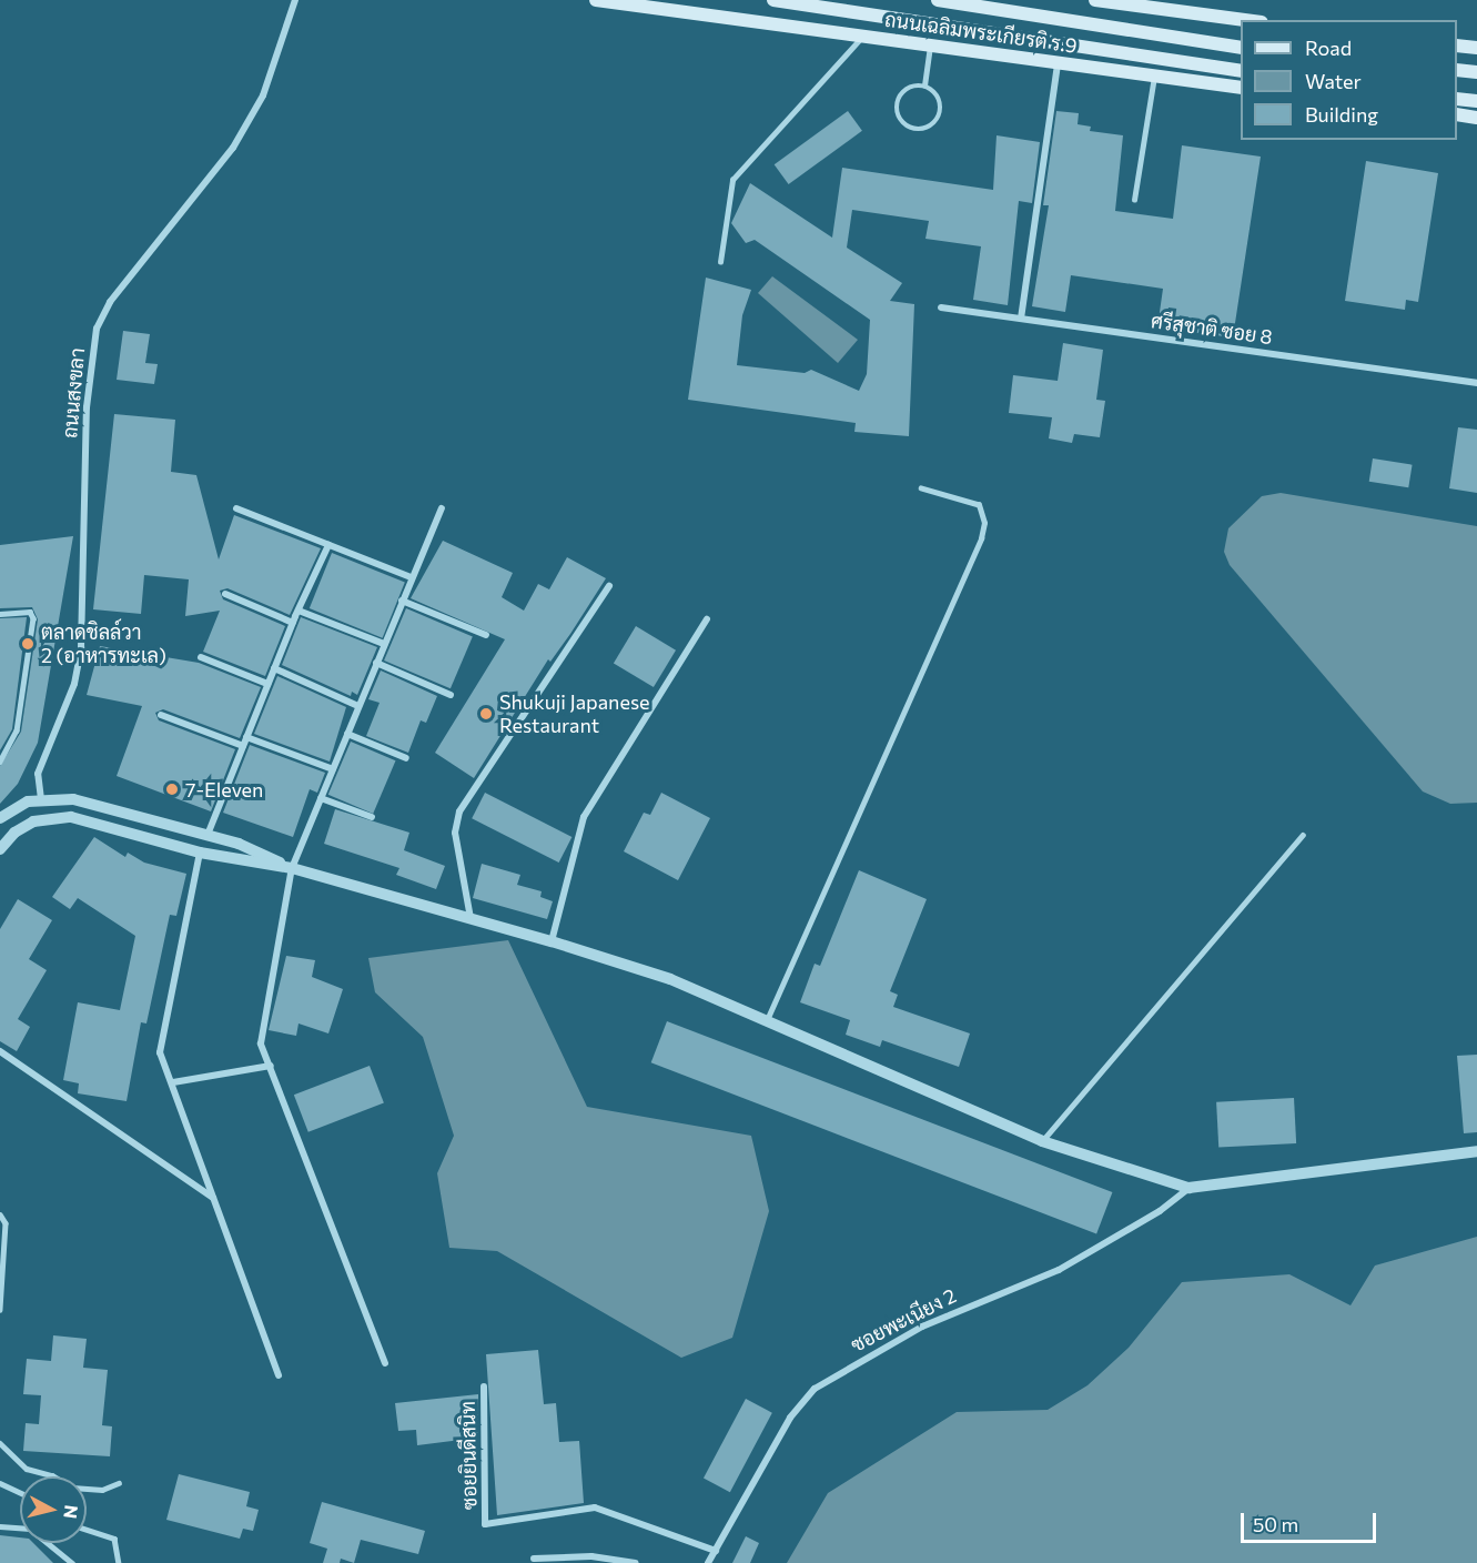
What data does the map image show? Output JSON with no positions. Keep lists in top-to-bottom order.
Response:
{
  "streets": {
    "main road": ["ถนนเฉลิมพระเกียรติ ร.9"],
    "street": [
      "ศรีสุชาติ ซอย 8",
      "ถนนสงขลา",
      "ซอยพะเนียง 2",
      "ซอยยินดีสนิท"
    ]
  },
  "crossings": [
    ["ซอยพะเนียง 2", "ซอยยินดีสนิท"]
  ],
  "places": ["ตลาดชิลล์วา 2 (อาหารทะเล)", "Shukuji Japanese Restaurant", "7-Eleven"],
  "legend": ["Road", "Water", "Building"],
  "scale_bar": "50 m",
  "north": "right"
}
